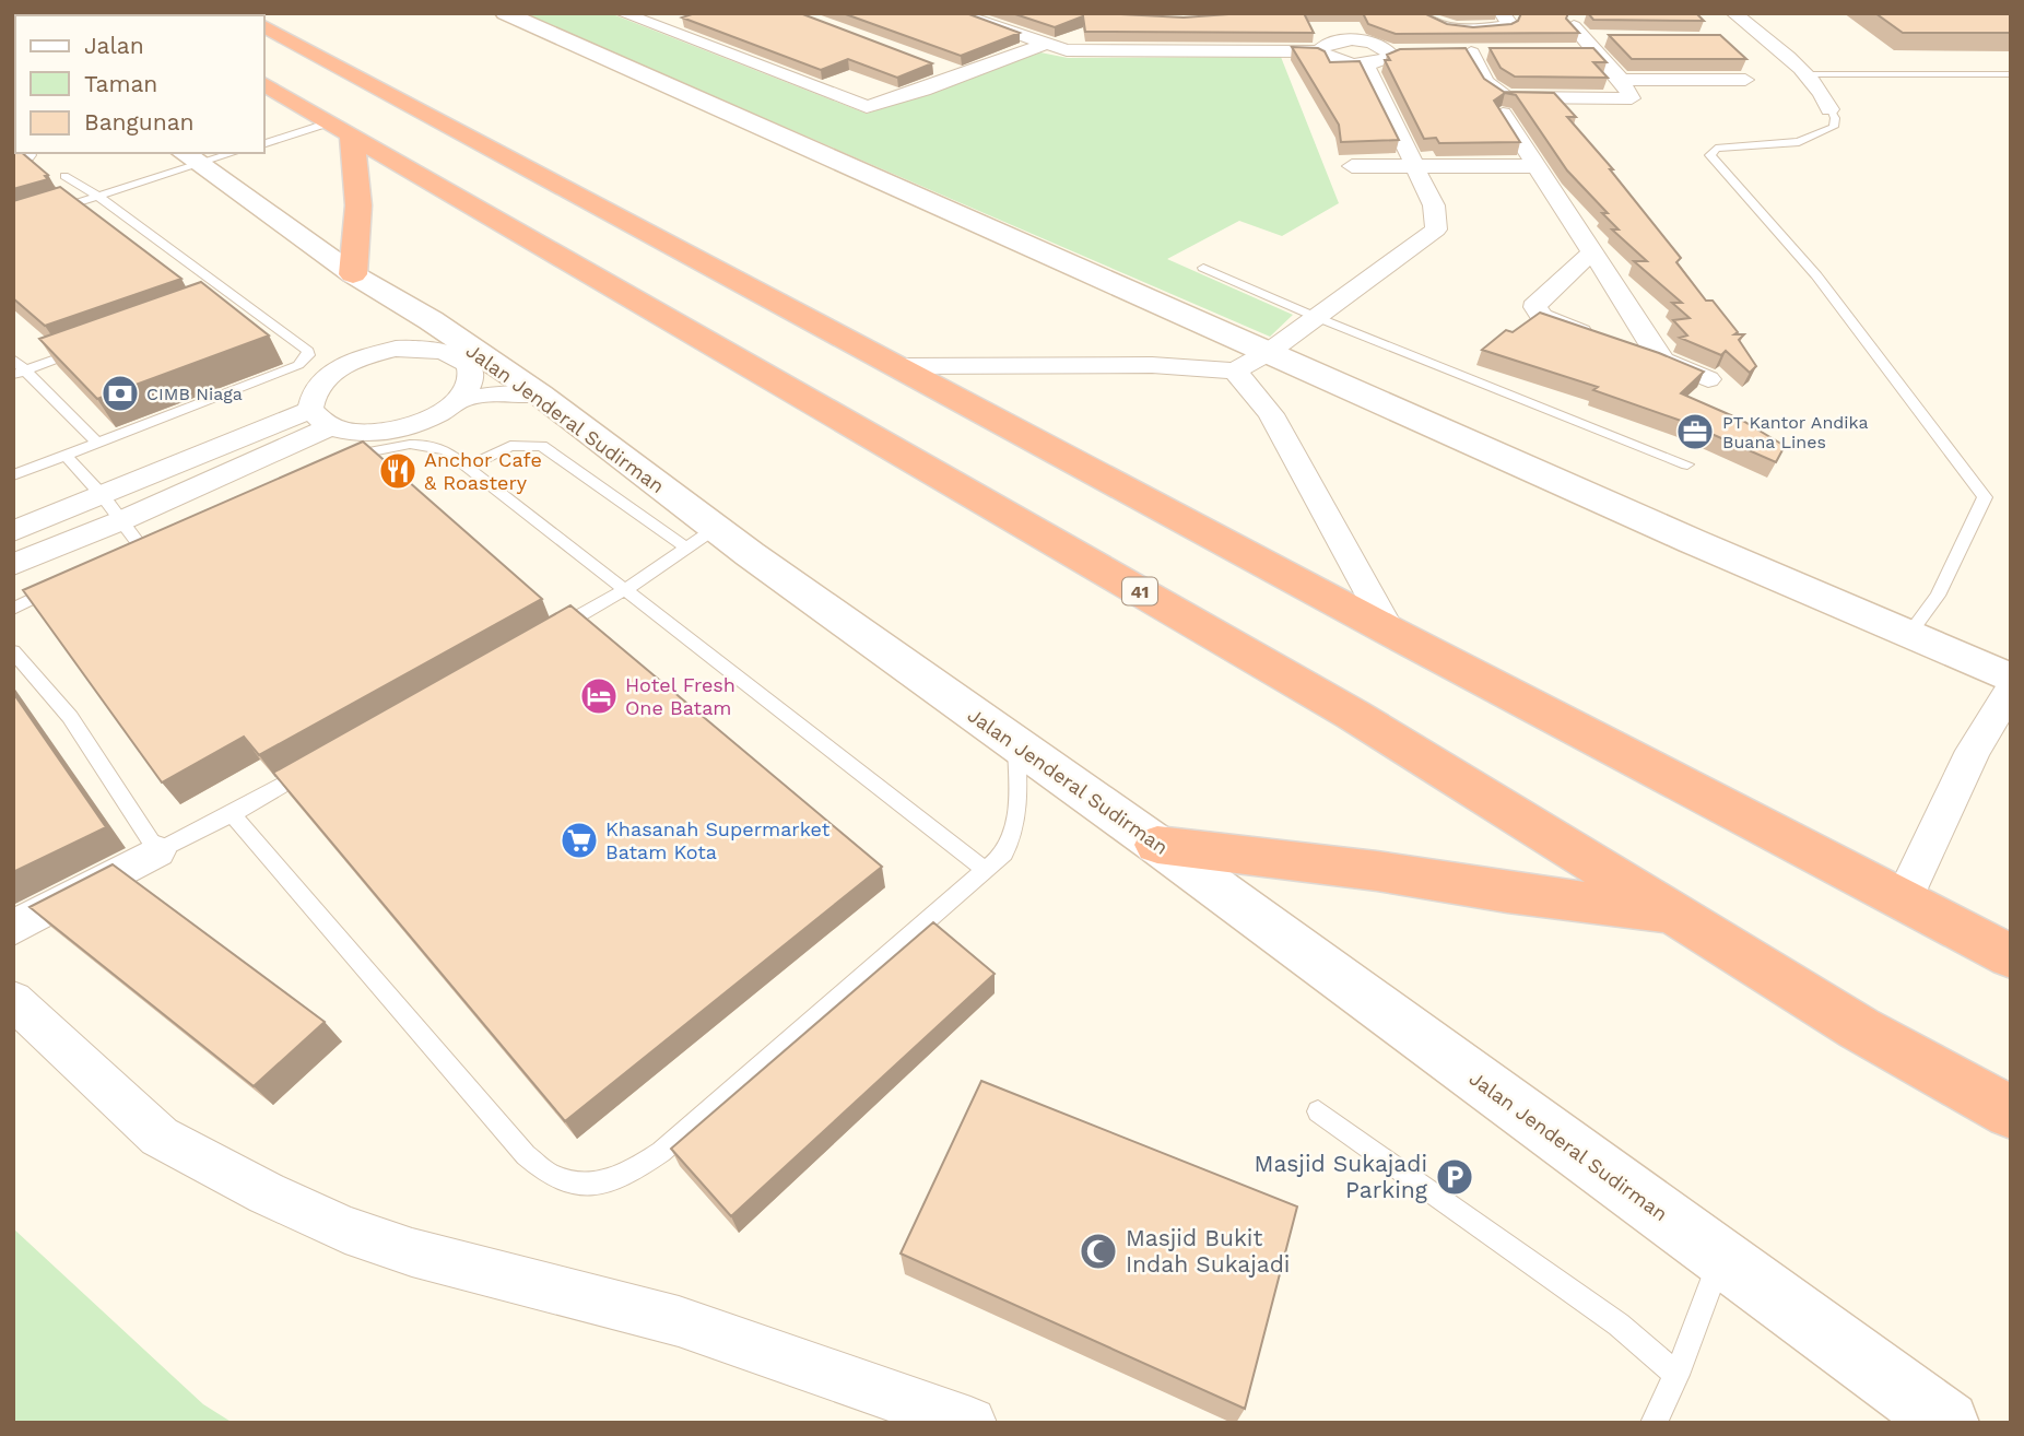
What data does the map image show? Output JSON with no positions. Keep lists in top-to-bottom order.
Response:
{
  "streets": {
    "highway": ["41"],
    "street": ["Jalan Jenderal Sudirman"]
  },
  "places": {
    "bank": ["CIMB Niaga"],
    "office": ["PT Kantor Andika Buana Lines"],
    "restaurant": ["Anchor Cafe & Roastery"],
    "hotel": ["Hotel Fresh One Batam"],
    "supermarket": ["Khasanah Supermarket Batam Kota"],
    "parking": ["Masjid Sukajadi Parking"],
    "mosque": ["Masjid Bukit Indah Sukajadi"]
  },
  "legend": ["Jalan", "Taman", "Bangunan"]
}
